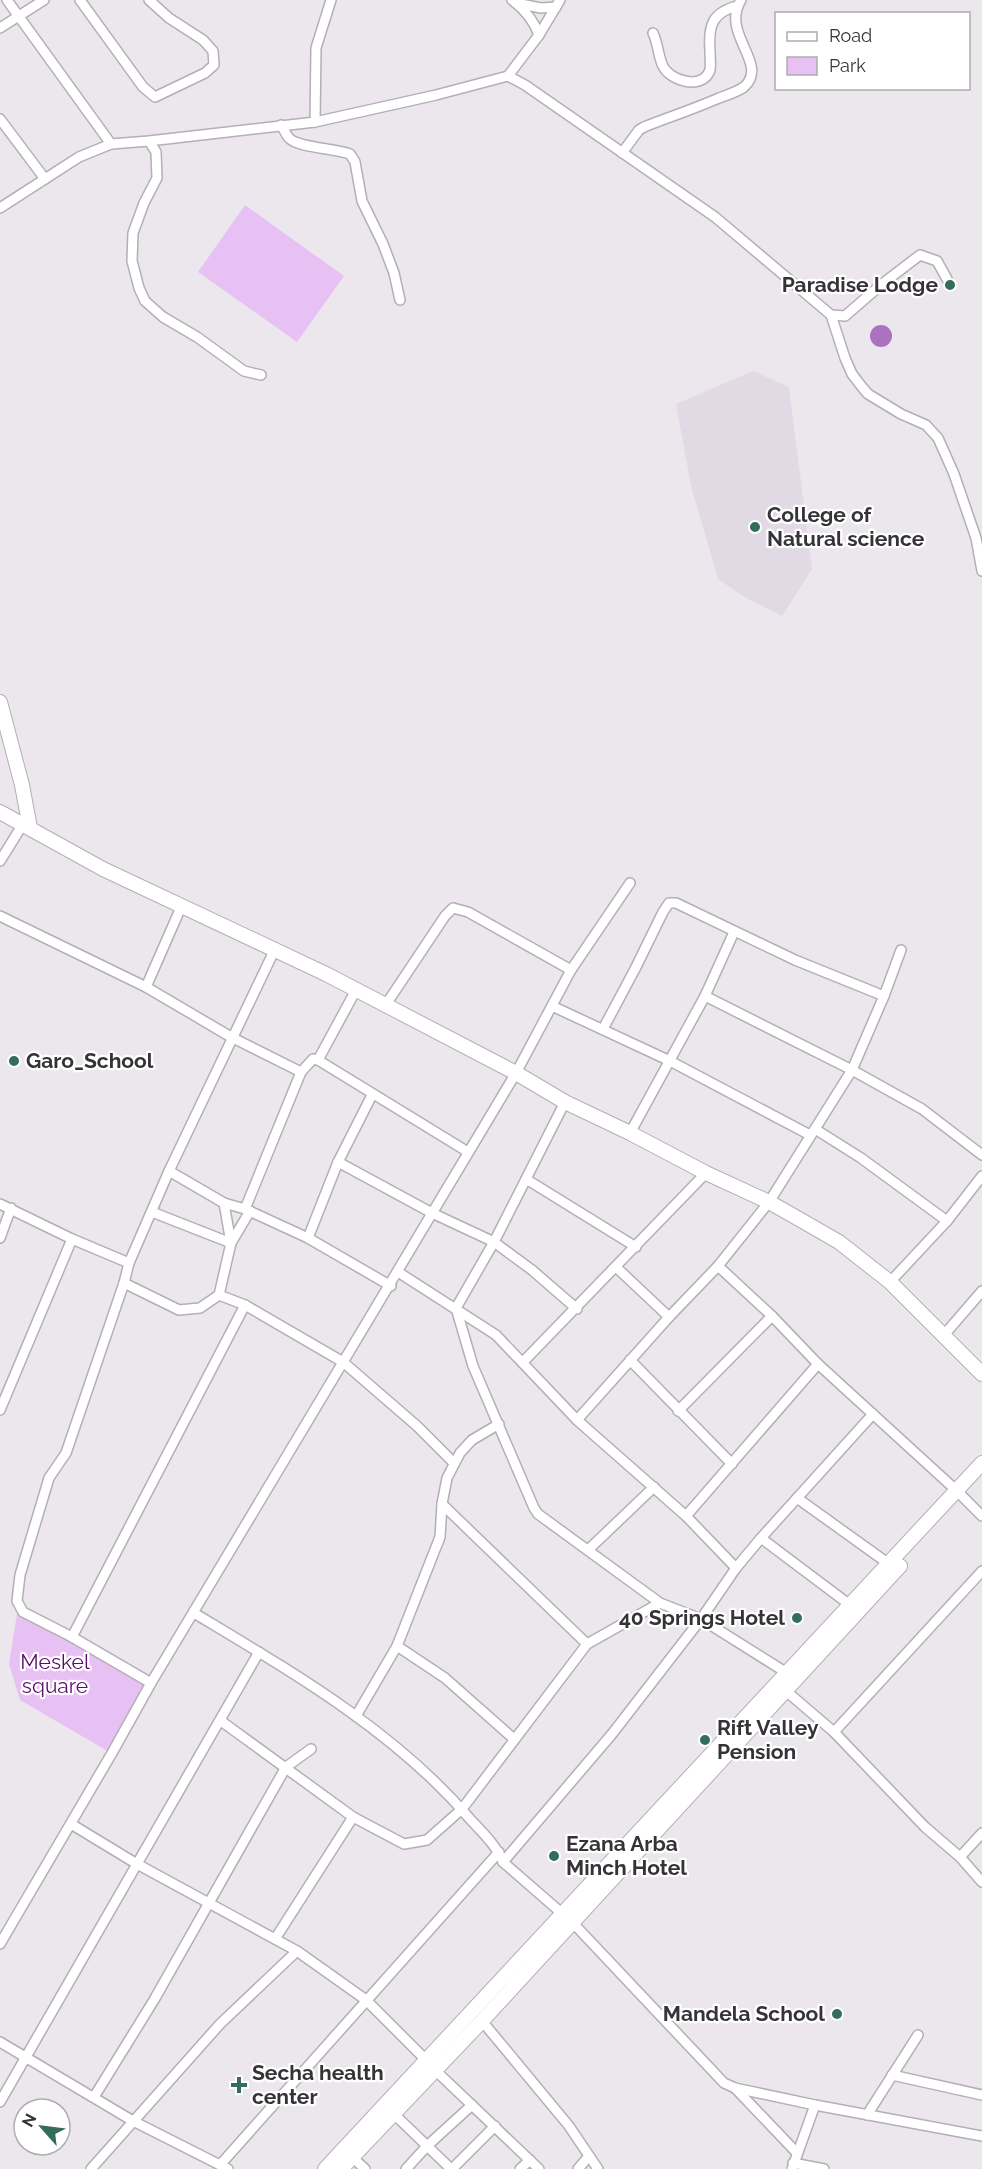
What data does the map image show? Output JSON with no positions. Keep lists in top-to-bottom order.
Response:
{
  "parks": ["Meskel square"],
  "places": {
    "other": [
      "Paradise Lodge",
      "College of Natural science",
      "Garo_School",
      "40 Springs Hotel",
      "Rift Valley Pension",
      "Ezana Arba Minch Hotel",
      "Mandela School"
    ],
    "health": ["Secha health center"]
  },
  "legend": ["Road", "Park"],
  "north": "top left"
}
